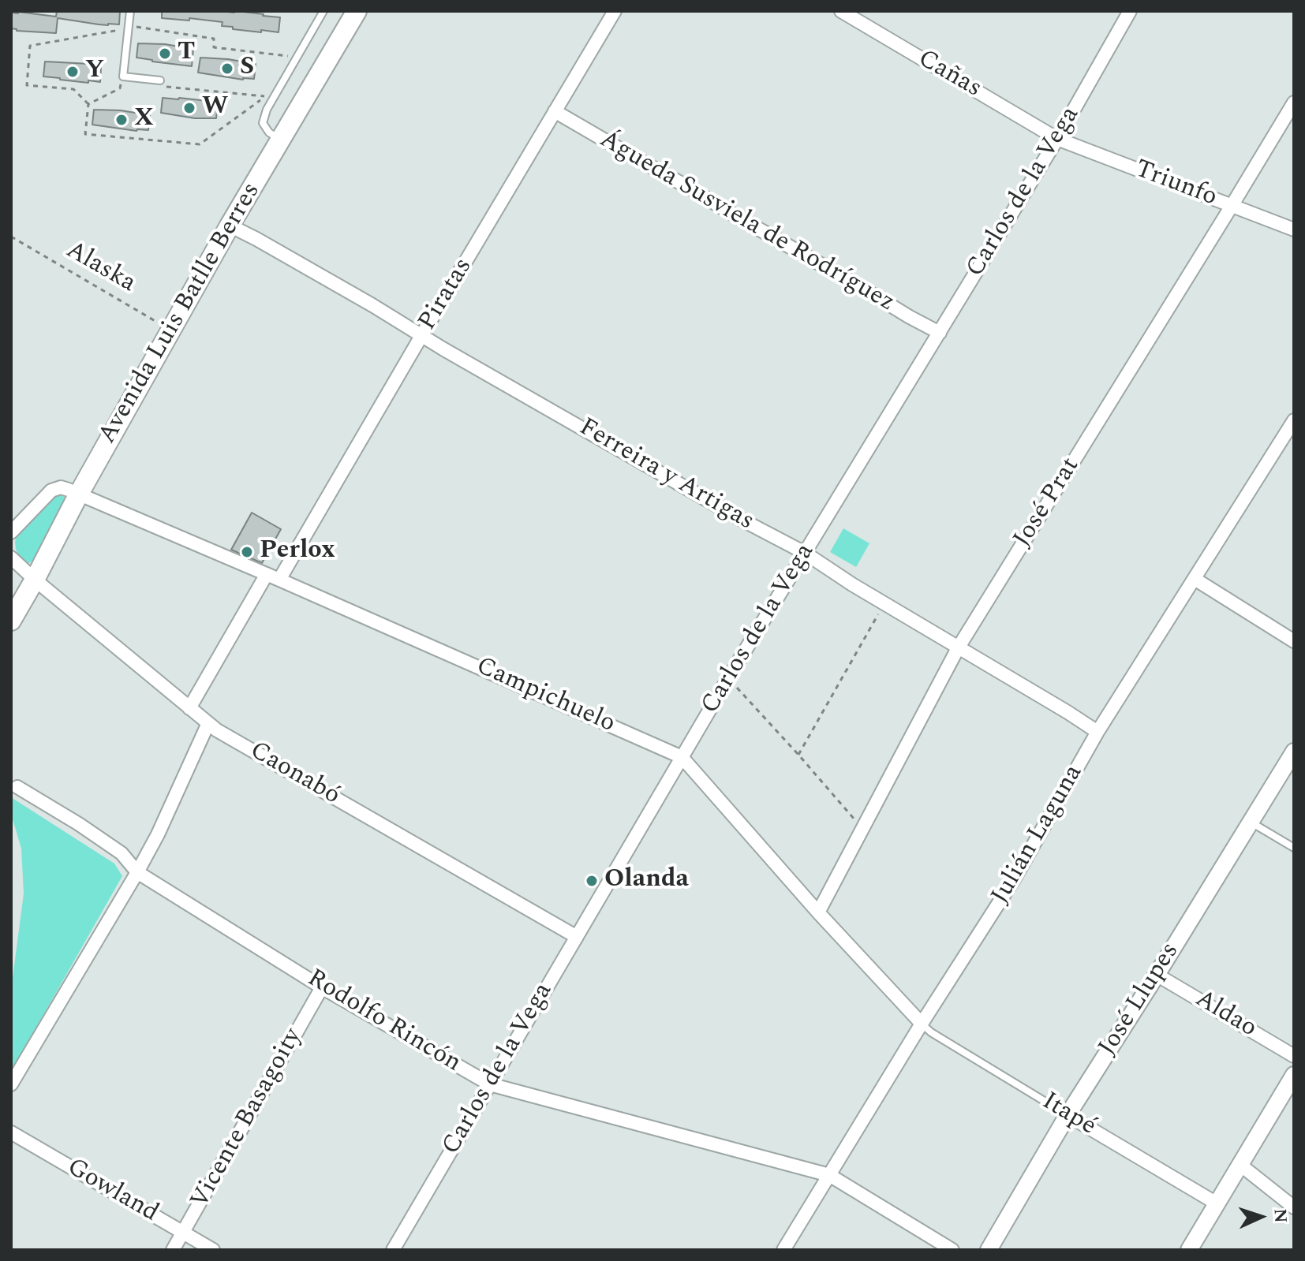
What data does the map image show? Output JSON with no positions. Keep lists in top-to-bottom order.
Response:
{
  "streets": {
    "main road": ["Avenida Luis Batlle Berres"],
    "street": [
      "Cañas",
      "Triunfo",
      "Carlos de la Vega",
      "Águeda Susviela de Rodríguez",
      "Piratas",
      "Ferreira y Artigas",
      "José Prat",
      "Campichuelo",
      "Caonabó",
      "Julián Laguna",
      "José Llupes",
      "Aldao",
      "Rodolfo Rincón",
      "Itapé",
      "Vicente Basagoity",
      "Gowland"
    ],
    "path": ["Alaska"]
  },
  "crossings": [
    ["Cañas", "Triunfo"],
    ["Cañas", "Carlos de la Vega"],
    ["Triunfo", "Carlos de la Vega"],
    ["Triunfo", "José Prat"],
    ["Carlos de la Vega", "Águeda Susviela de Rodríguez"],
    ["Carlos de la Vega", "Ferreira y Artigas"],
    ["Carlos de la Vega", "Campichuelo"],
    ["Carlos de la Vega", "Caonabó"],
    ["Carlos de la Vega", "Rodolfo Rincón"],
    ["Águeda Susviela de Rodríguez", "Piratas"],
    ["Alaska", "Avenida Luis Batlle Berres"],
    ["Piratas", "Ferreira y Artigas"],
    ["Piratas", "Campichuelo"],
    ["Piratas", "Caonabó"],
    ["Avenida Luis Batlle Berres", "Ferreira y Artigas"],
    ["Avenida Luis Batlle Berres", "Campichuelo"],
    ["Avenida Luis Batlle Berres", "Caonabó"],
    ["Ferreira y Artigas", "José Prat"],
    ["Ferreira y Artigas", "Julián Laguna"],
    ["José Prat", "Campichuelo"],
    ["Campichuelo", "Julián Laguna"],
    ["Campichuelo", "Itapé"],
    ["Julián Laguna", "Rodolfo Rincón"],
    ["Julián Laguna", "Itapé"],
    ["José Llupes", "Aldao"],
    ["José Llupes", "Itapé"],
    ["Rodolfo Rincón", "Vicente Basagoity"],
    ["Vicente Basagoity", "Gowland"]
  ],
  "places": [
    "T",
    "S",
    "Y",
    "W",
    "X",
    "Perlox",
    "Olanda"
  ],
  "north": "right"
}
